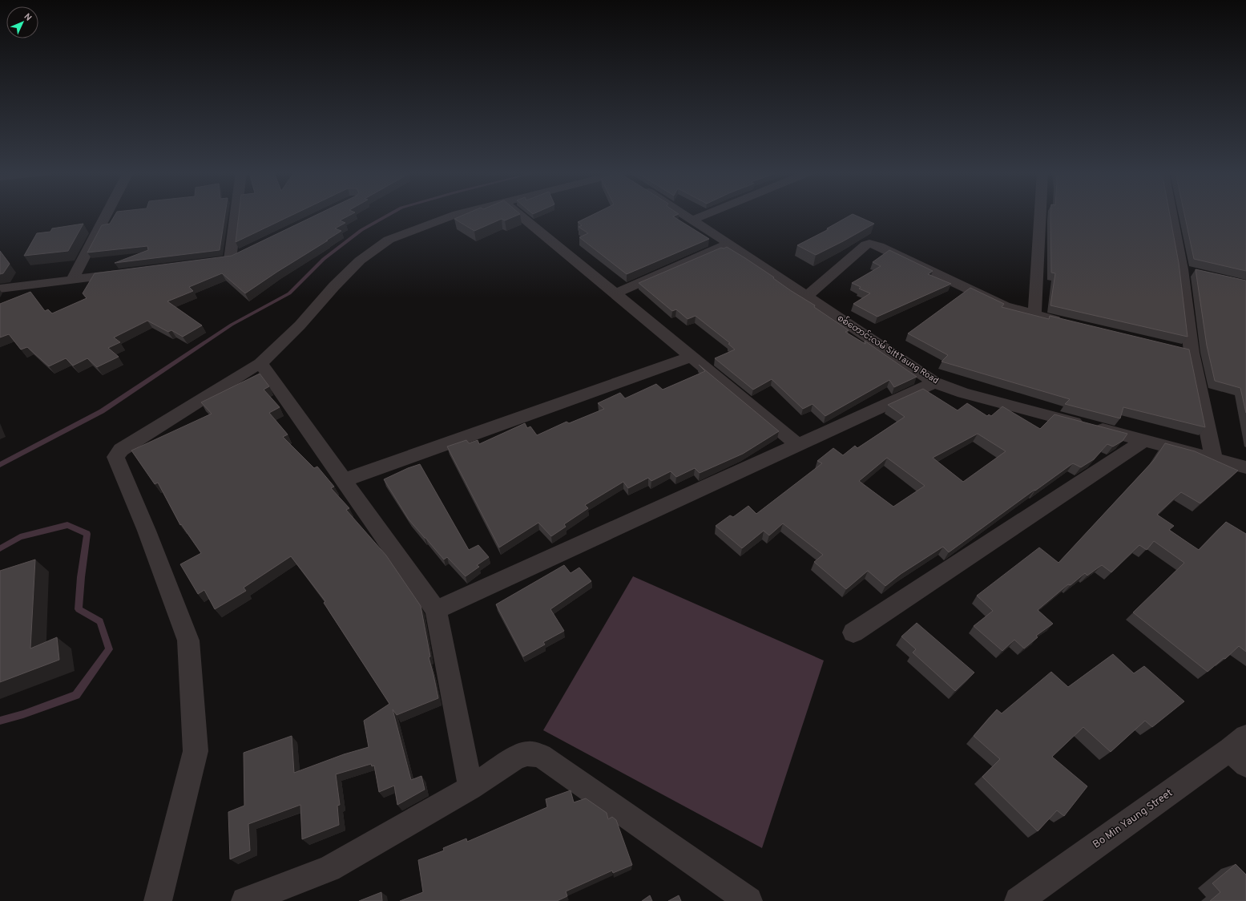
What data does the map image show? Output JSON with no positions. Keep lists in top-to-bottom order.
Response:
{
  "streets": {
    "street": ["စစ်တောင်းလမ် SittTaung Road", "Bo Min Yaung Street"]
  },
  "north": "top right"
}
